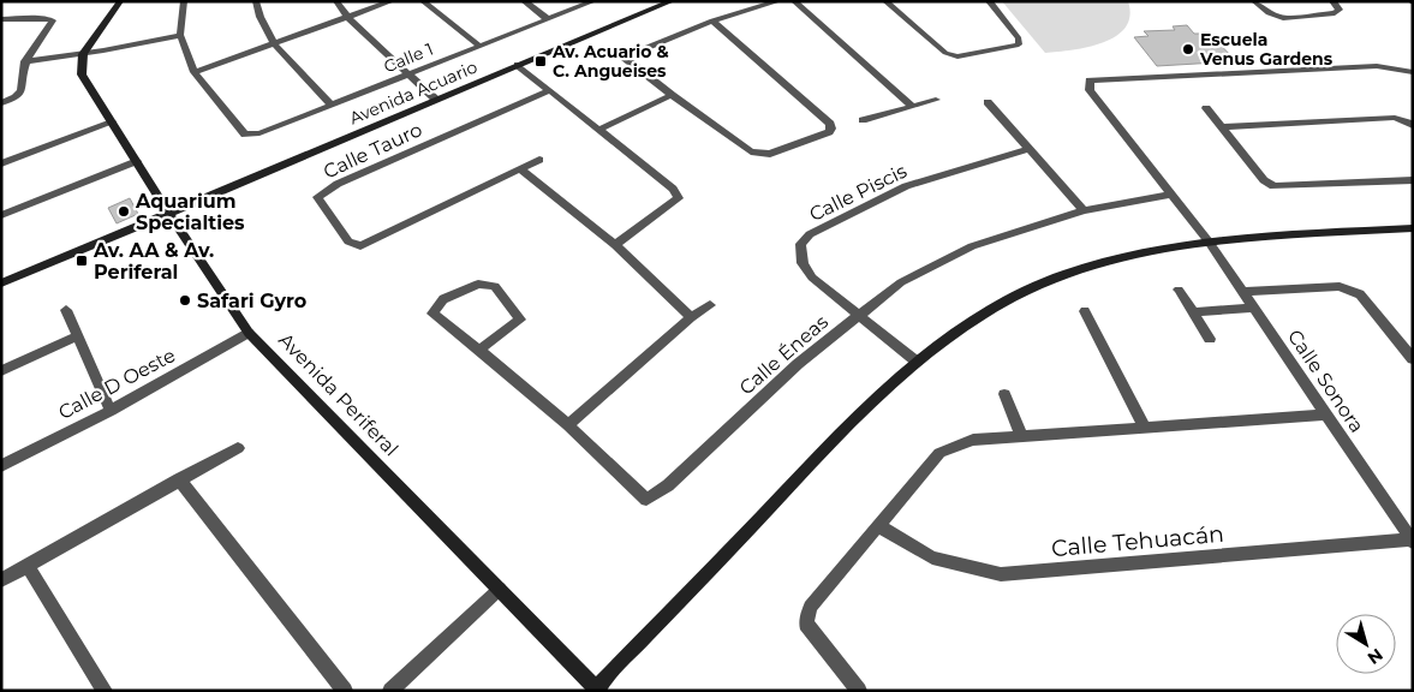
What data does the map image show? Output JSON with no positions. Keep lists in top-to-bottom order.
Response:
{
  "streets": {
    "street": [
      "Calle 1",
      "Avenida Acuario",
      "Calle Tauro",
      "Calle Piscis",
      "Calle Éneas",
      "Calle Sonora",
      "Calle D Oeste",
      "Avenida Periferal",
      "Calle Tehuacán"
    ]
  },
  "crossings": [
    ["Avenida Acuario", "Avenida Periferal"],
    ["Calle Piscis", "Calle Éneas"],
    ["Calle Éneas", "Calle Sonora"],
    ["Calle Sonora", "Calle Tehuacán"],
    ["Calle D Oeste", "Avenida Periferal"]
  ],
  "places": {
    "other": ["Escuela Venus Gardens", "Aquarium Specialties", "Safari Gyro"],
    "transit": ["Av. Acuario & C. Angueises", "Av. AA & Av. Periferal"]
  },
  "north": "bottom right"
}
